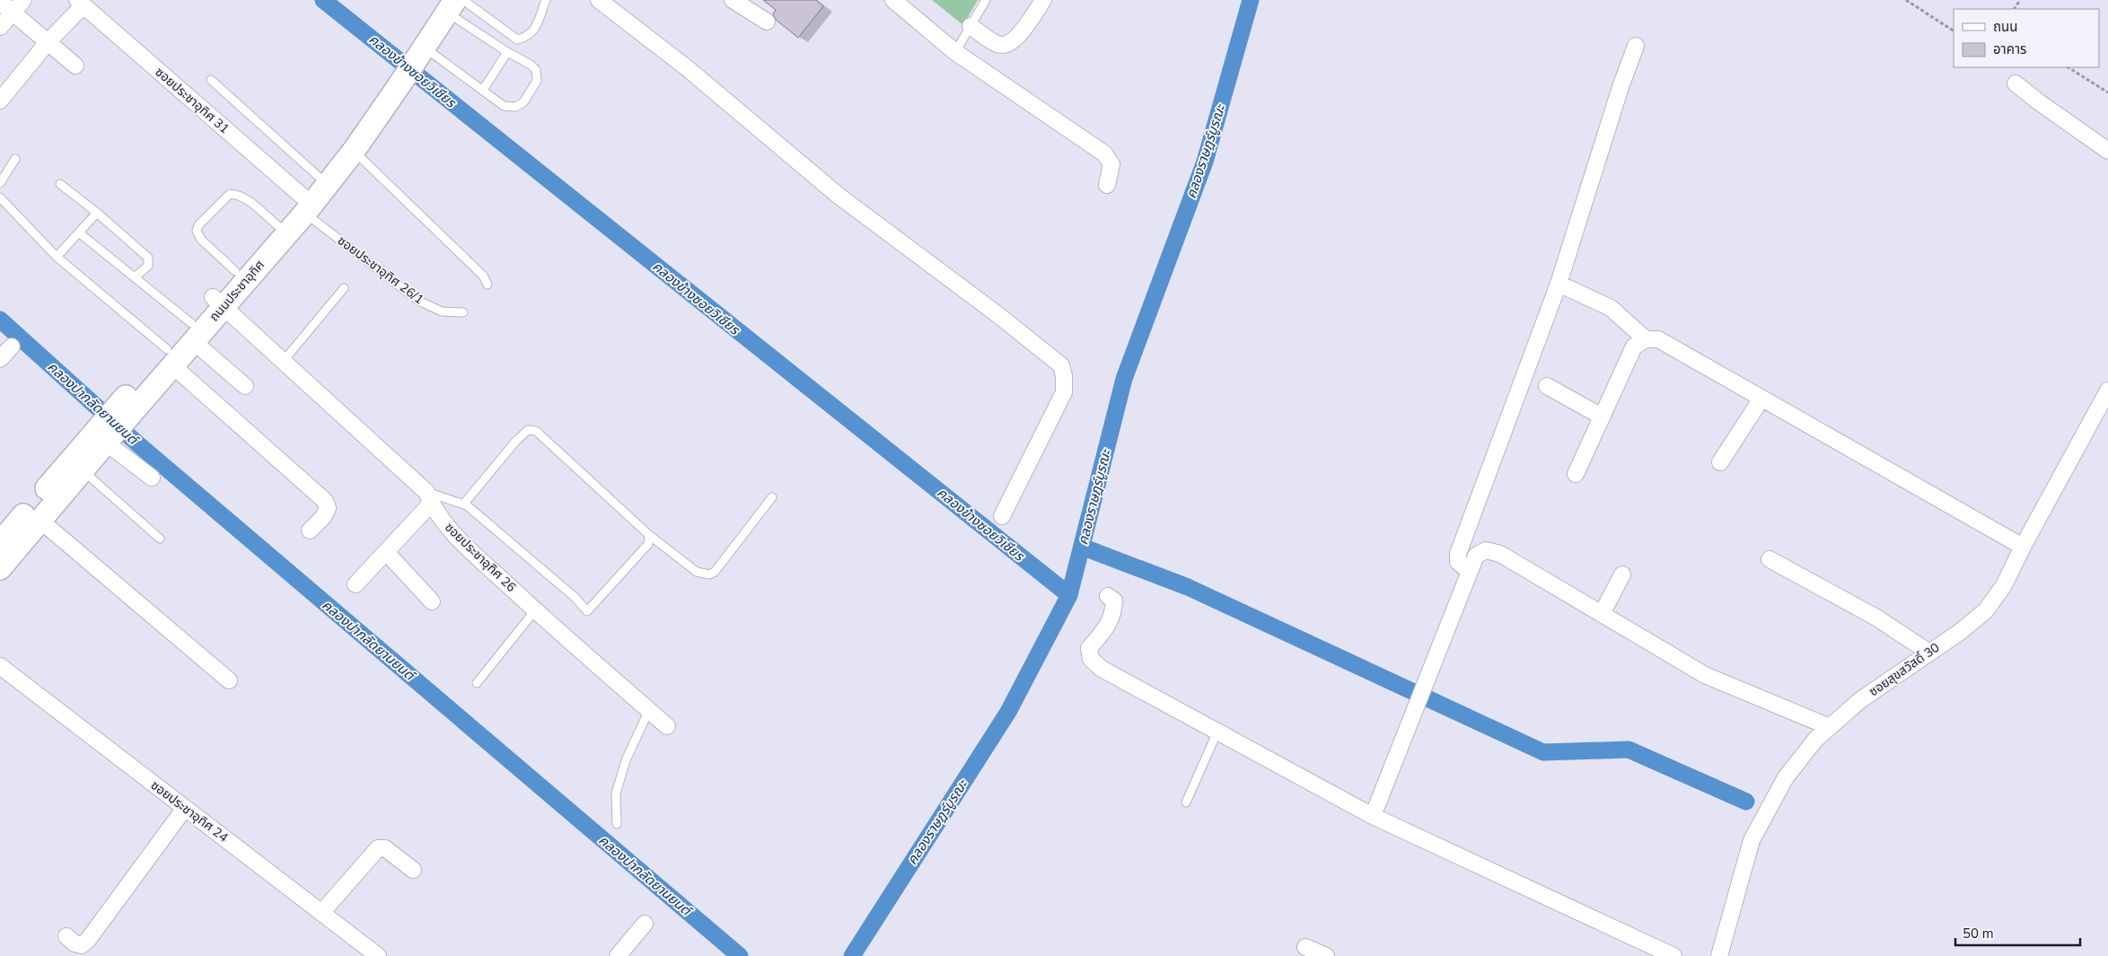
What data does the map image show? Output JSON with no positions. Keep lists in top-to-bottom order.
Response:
{
  "streets": {
    "main road": ["ถนนประชาอุทิศ"],
    "street": [
      "ซอยประชาอุทิศ 31",
      "ซอยประชาอุทิศ 26",
      "ซอยสุขสวัสดิ์ 30",
      "ซอยประชาอุทิศ 24"
    ],
    "lane": ["ซอยประชาอุทิศ 26/1"]
  },
  "crossings": [
    ["ซอยประชาอุทิศ 31", "ซอยประชาอุทิศ 26/1"],
    ["ซอยประชาอุทิศ 31", "ถนนประชาอุทิศ"],
    ["ซอยประชาอุทิศ 26/1", "ถนนประชาอุทิศ"],
    ["ถนนประชาอุทิศ", "ซอยประชาอุทิศ 26"]
  ],
  "water": ["คลองข้างซอยวิเชียร", "คลองราษฎร์บูรณะ", "คลองปากลัดยานยนต์"],
  "legend": ["ถนน", "อาคาร"],
  "scale_bar": "50 m"
}
